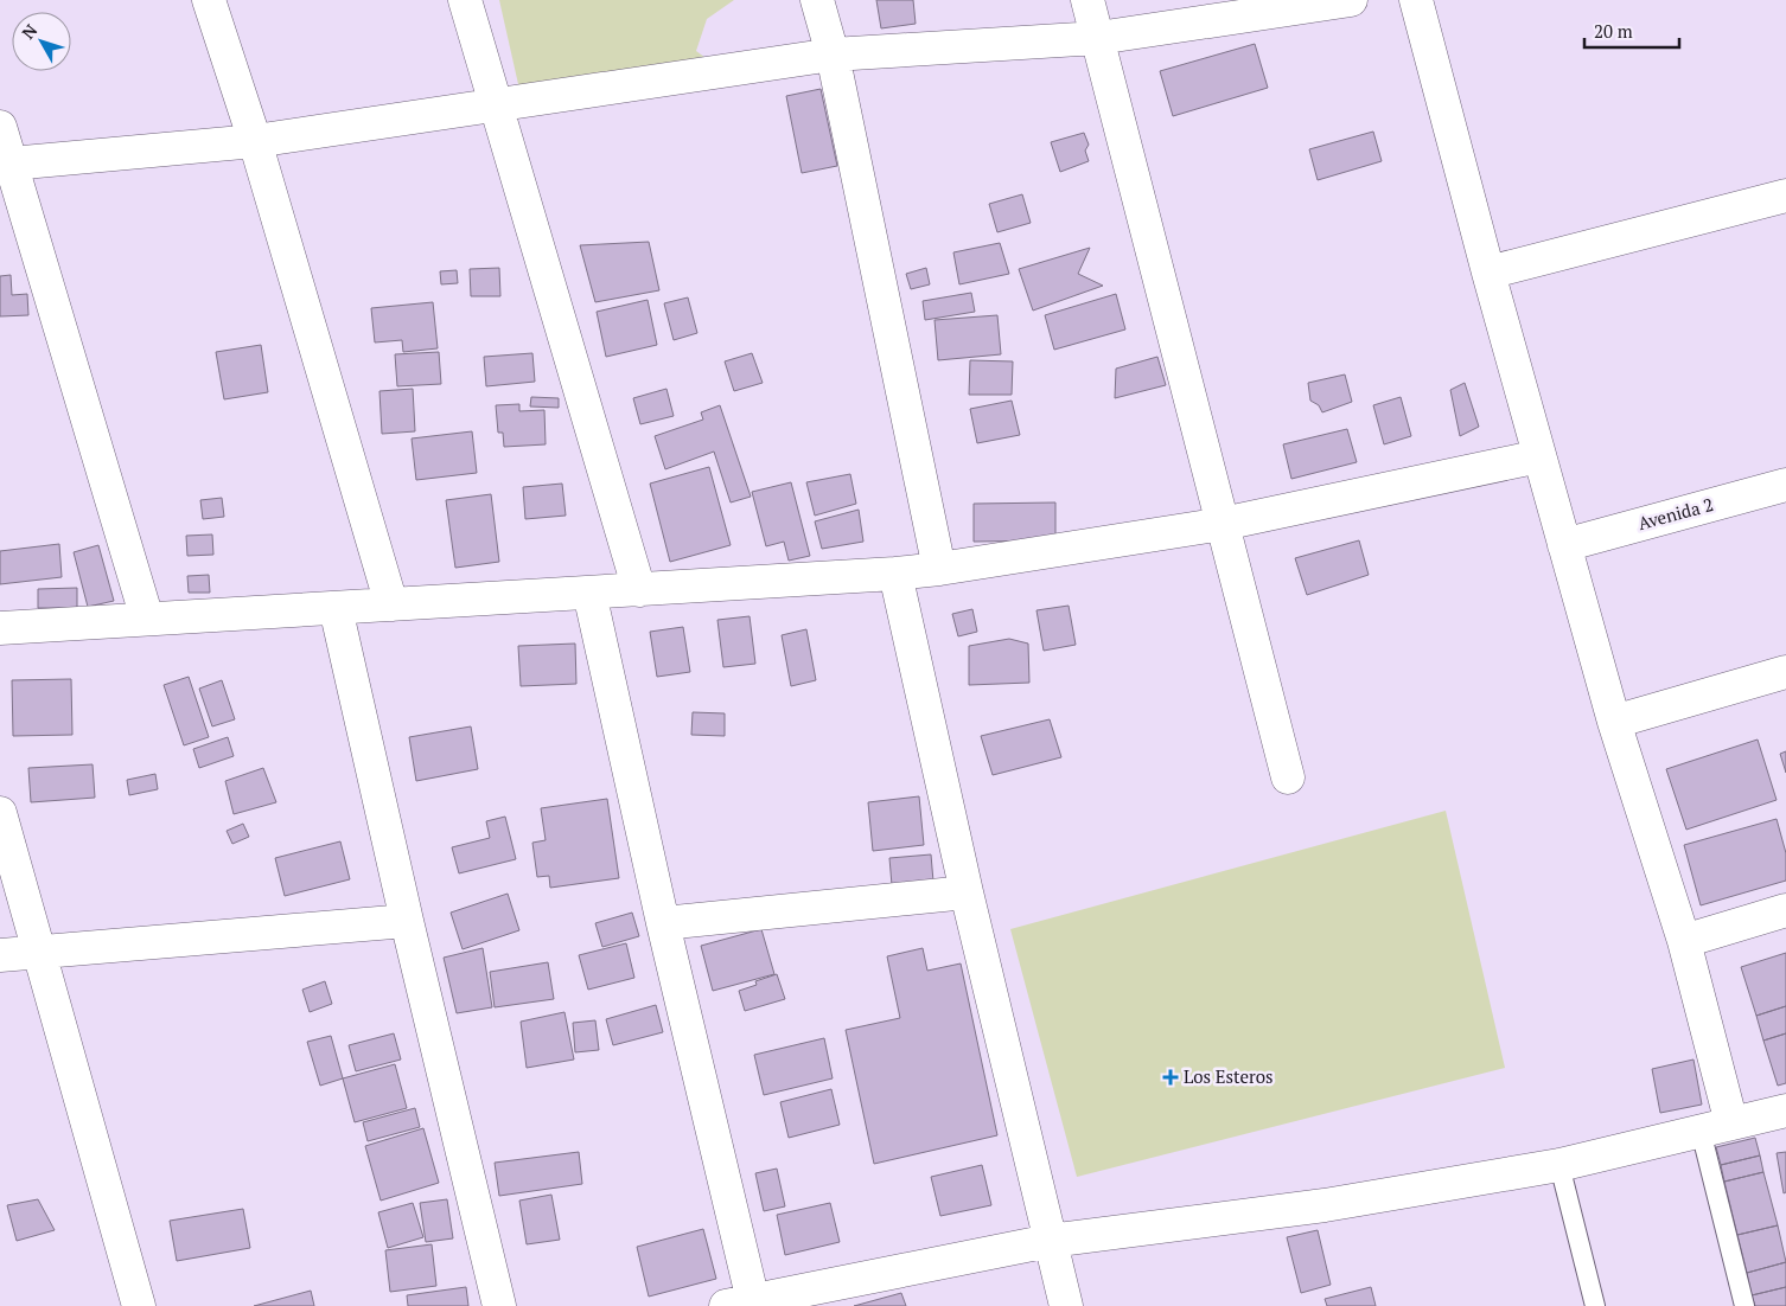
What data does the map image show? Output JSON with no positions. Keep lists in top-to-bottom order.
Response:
{
  "streets": {
    "street": ["Avenida 2"]
  },
  "places": {
    "health": ["Los Esteros"]
  },
  "scale_bar": "20 m",
  "north": "top left"
}
